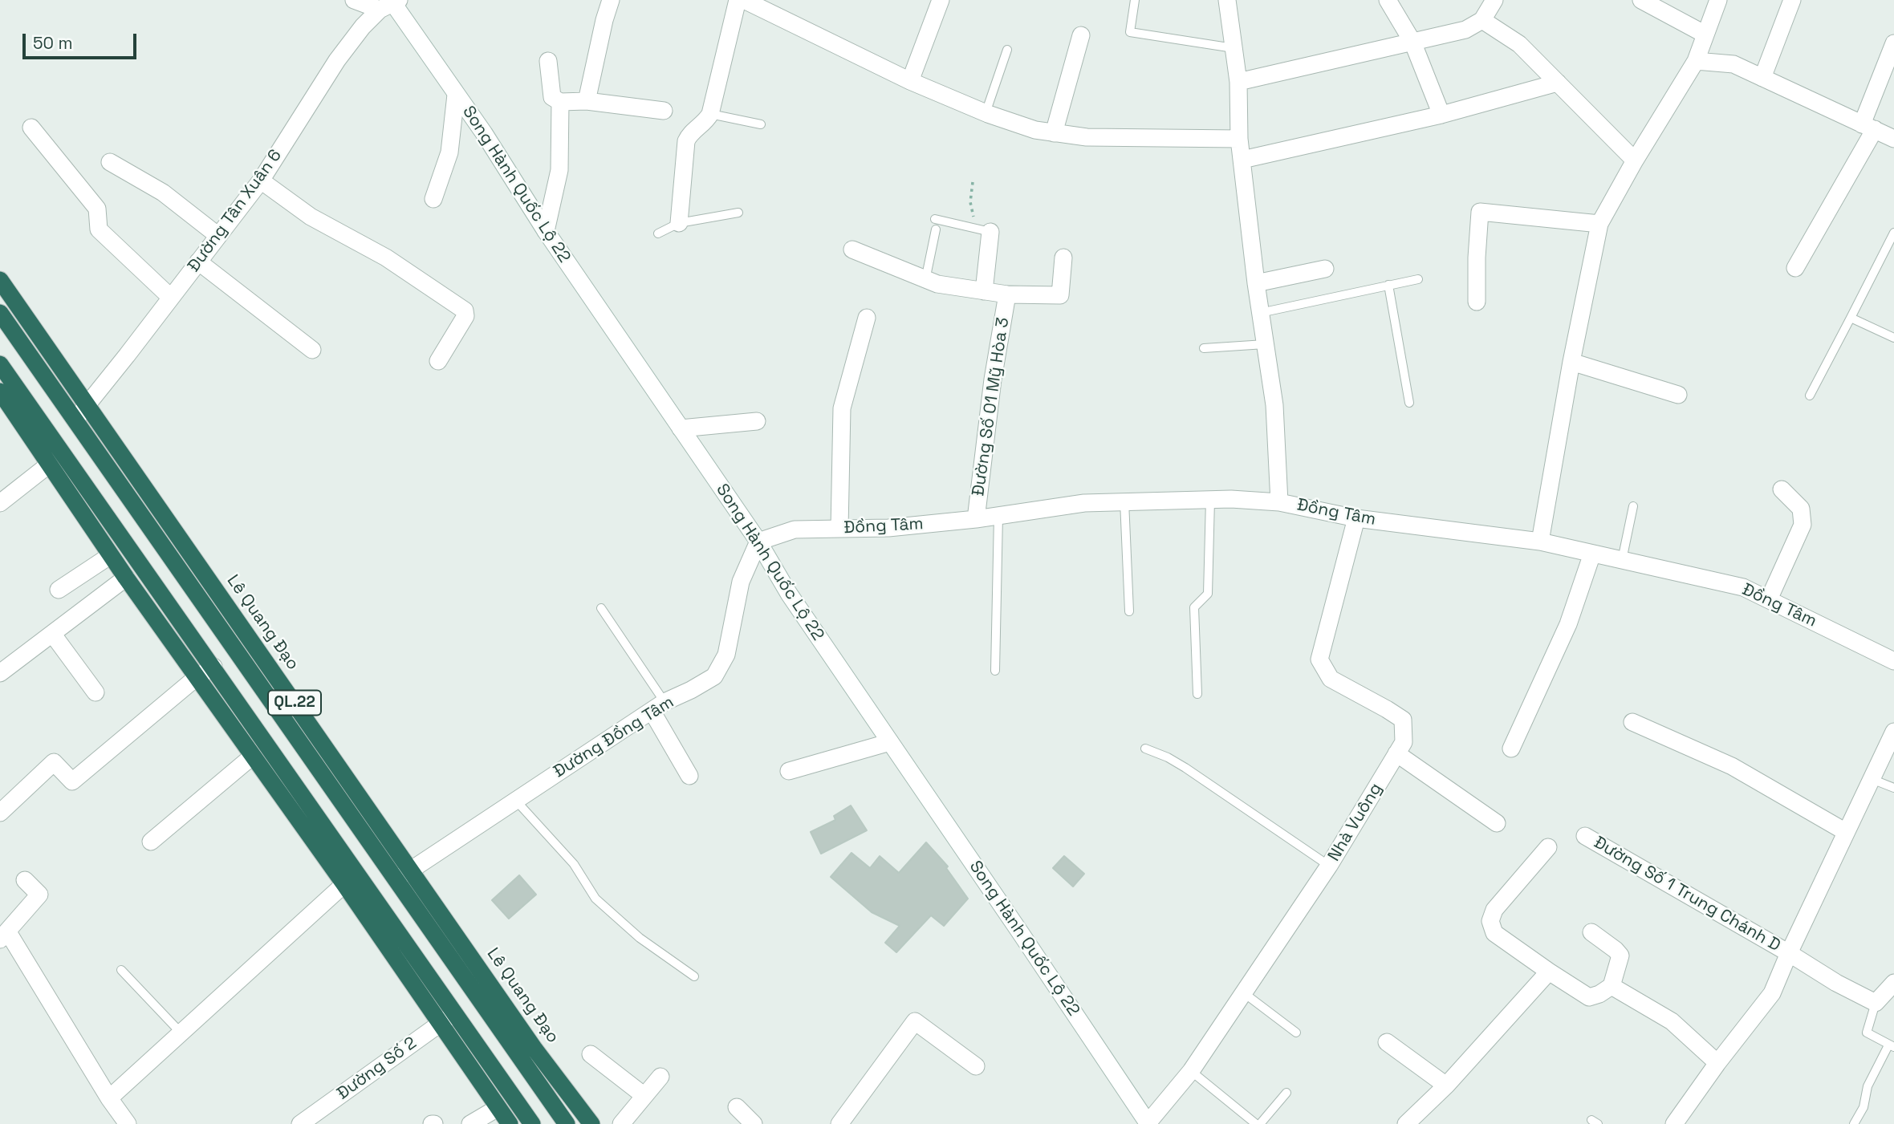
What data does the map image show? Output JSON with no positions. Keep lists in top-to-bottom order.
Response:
{
  "streets": {
    "highway": ["Lê Quang Đạo", "QL.22"],
    "street": [
      "Song Hành Quốc Lộ 22",
      "Đường Tân Xuân 6",
      "Đường Số 01 Mỹ Hòa 3",
      "Đồng Tâm",
      "Đường Đồng Tâm",
      "Nhà Vuông",
      "Đường Số 1 Trung Chánh D",
      "Đường Số 2"
    ]
  },
  "crossings": [
    ["Song Hành Quốc Lộ 22", "Đường Tân Xuân 6"],
    ["Song Hành Quốc Lộ 22", "Đồng Tâm"],
    ["Song Hành Quốc Lộ 22", "Đường Đồng Tâm"],
    ["Song Hành Quốc Lộ 22", "Nhà Vuông"],
    ["Đường Tân Xuân 6", "Lê Quang Đạo"],
    ["Đường Tân Xuân 6", "QL.22"],
    ["Đường Số 01 Mỹ Hòa 3", "Đồng Tâm"],
    ["Đồng Tâm", "Đường Đồng Tâm"],
    ["Đồng Tâm", "Nhà Vuông"],
    ["Lê Quang Đạo", "Đường Đồng Tâm"],
    ["QL.22", "Đường Đồng Tâm"],
    ["QL.22", "Đường Số 2"]
  ],
  "scale_bar": "50 m"
}
